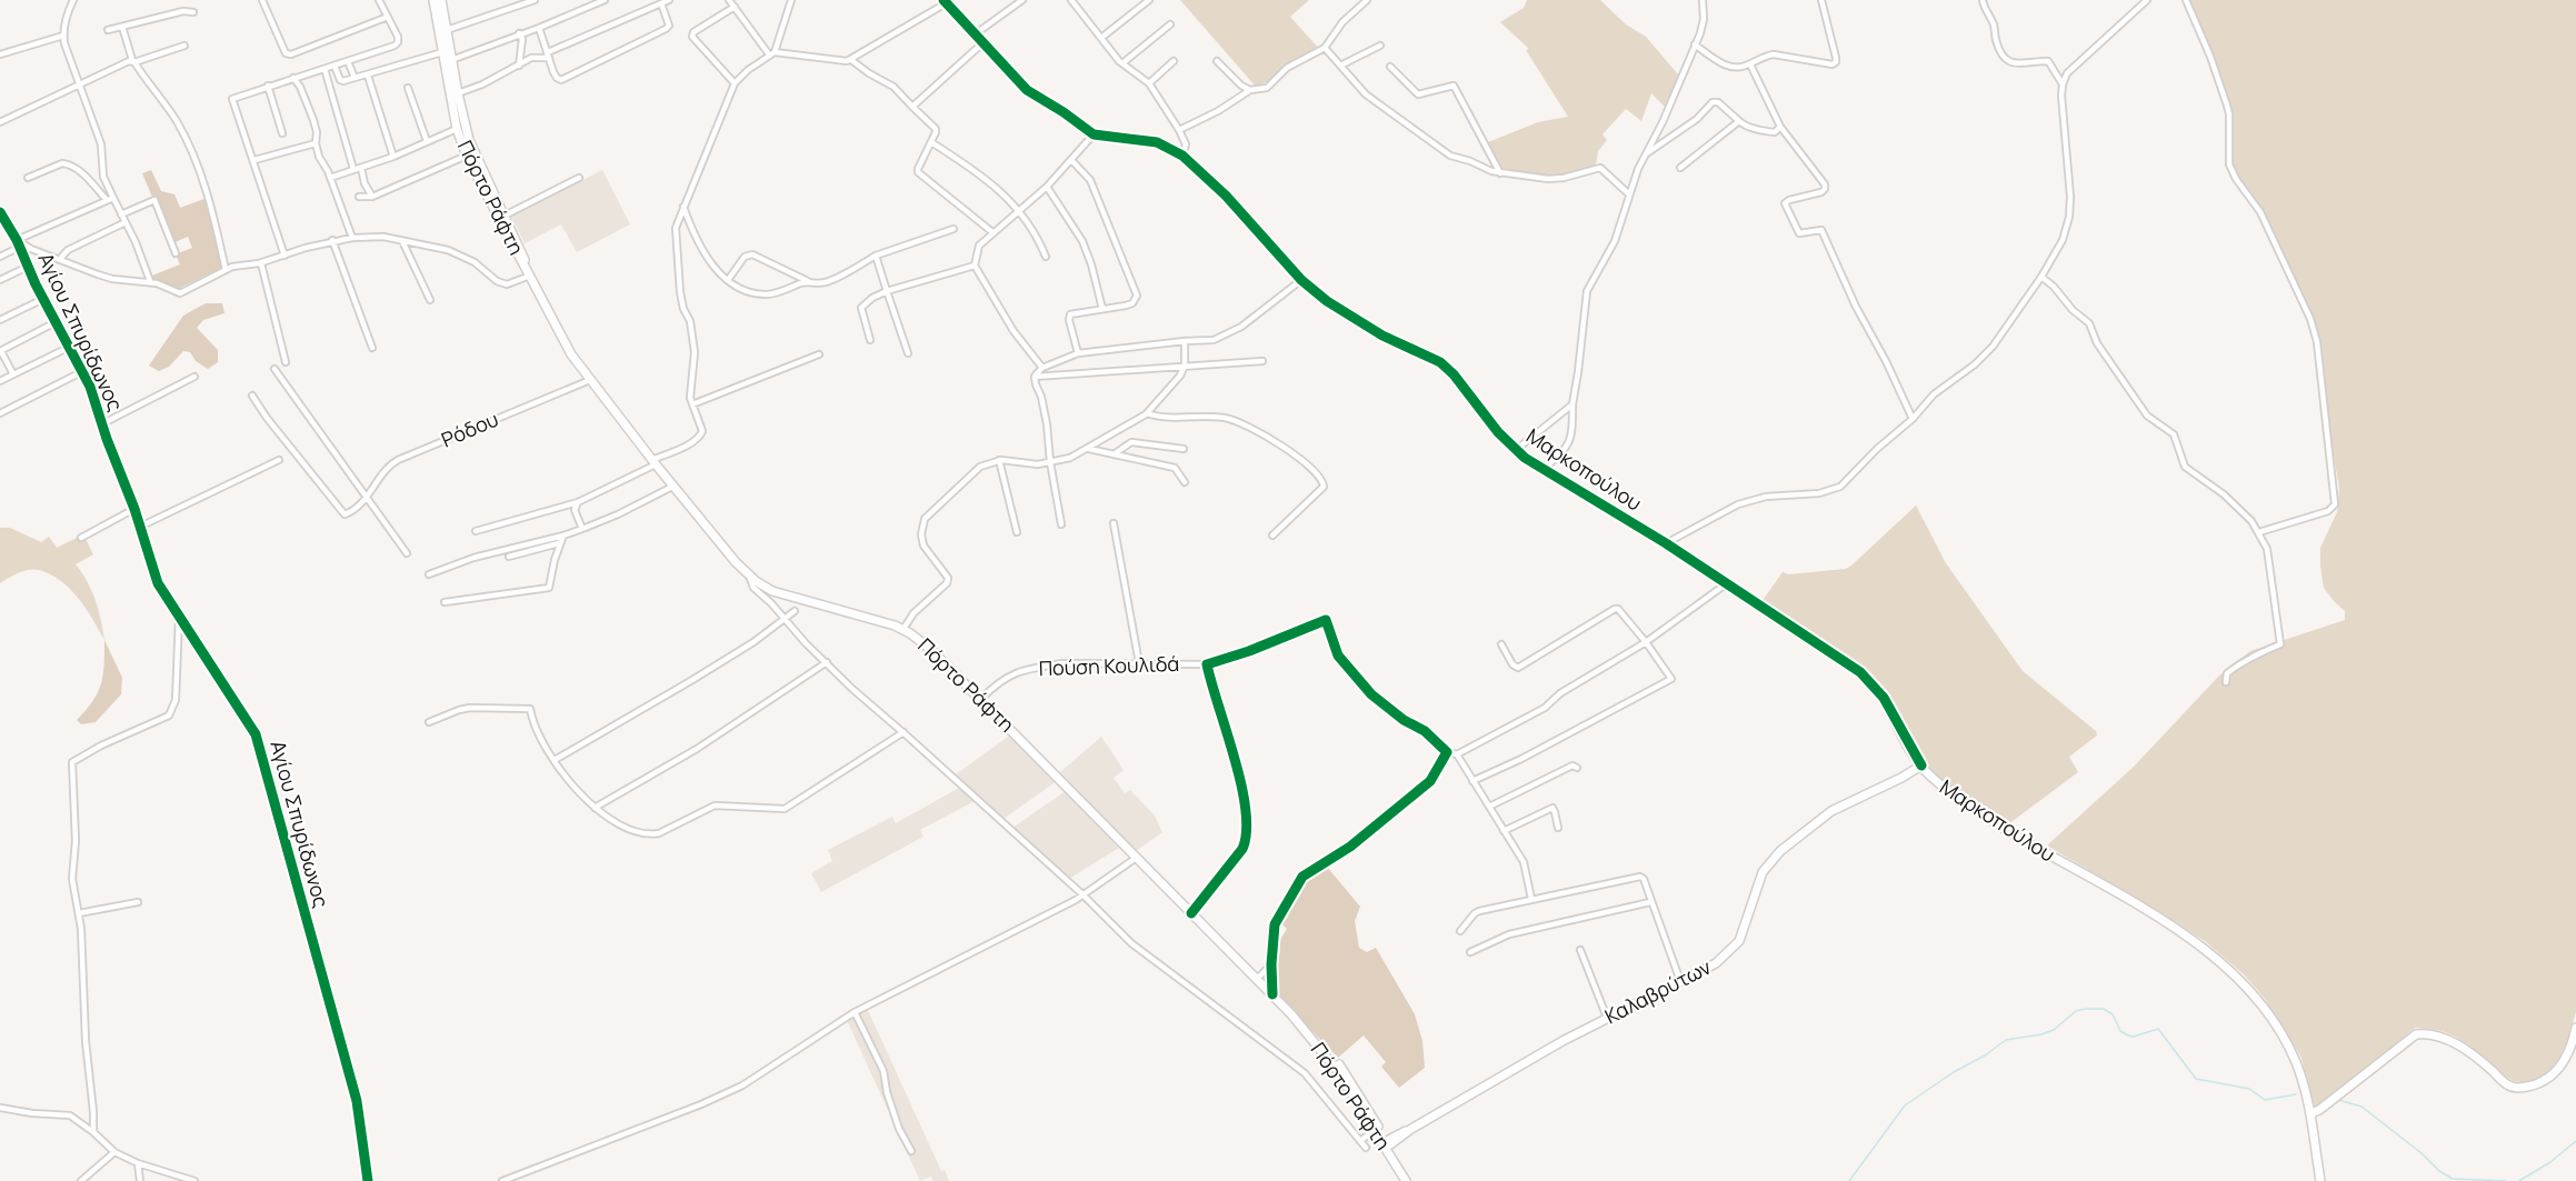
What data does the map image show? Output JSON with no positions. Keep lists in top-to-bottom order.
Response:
{
  "streets": {
    "main road": ["Πόρτο Ράφτη", "Μαρκοπούλου", "Καλαβρύτων"],
    "street": ["Αγίου Σπυρίδωνος", "Ρόδου", "Πούση Κουλιδά"]
  },
  "crossings": [
    ["Πόρτο Ράφτη", "Ρόδου"],
    ["Πόρτο Ράφτη", "Πούση Κουλιδά"],
    ["Πόρτο Ράφτη", "Καλαβρύτων"],
    ["Μαρκοπούλου", "Καλαβρύτων"]
  ]
}
